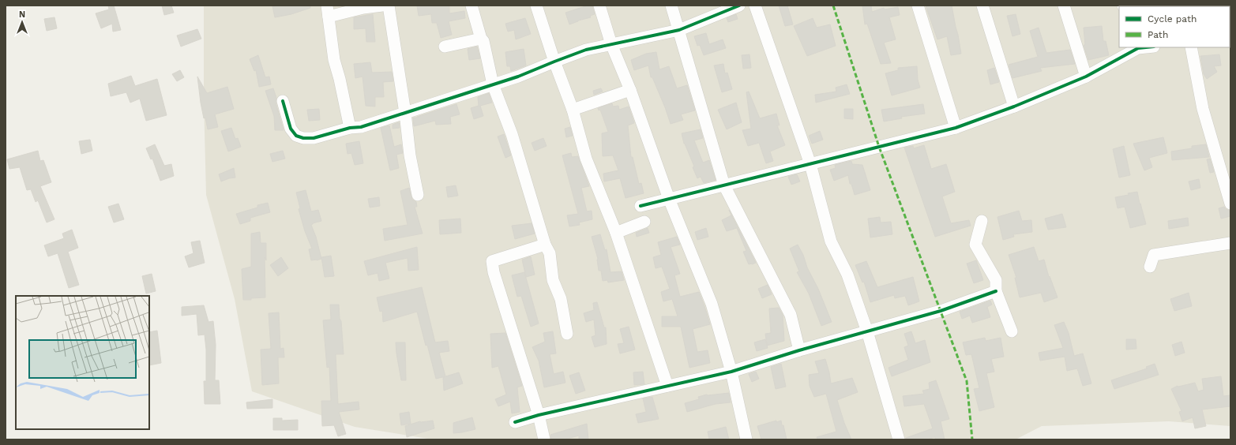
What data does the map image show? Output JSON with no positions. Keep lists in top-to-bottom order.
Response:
{
  "legend": ["Cycle path", "Path"],
  "north": "top"
}
